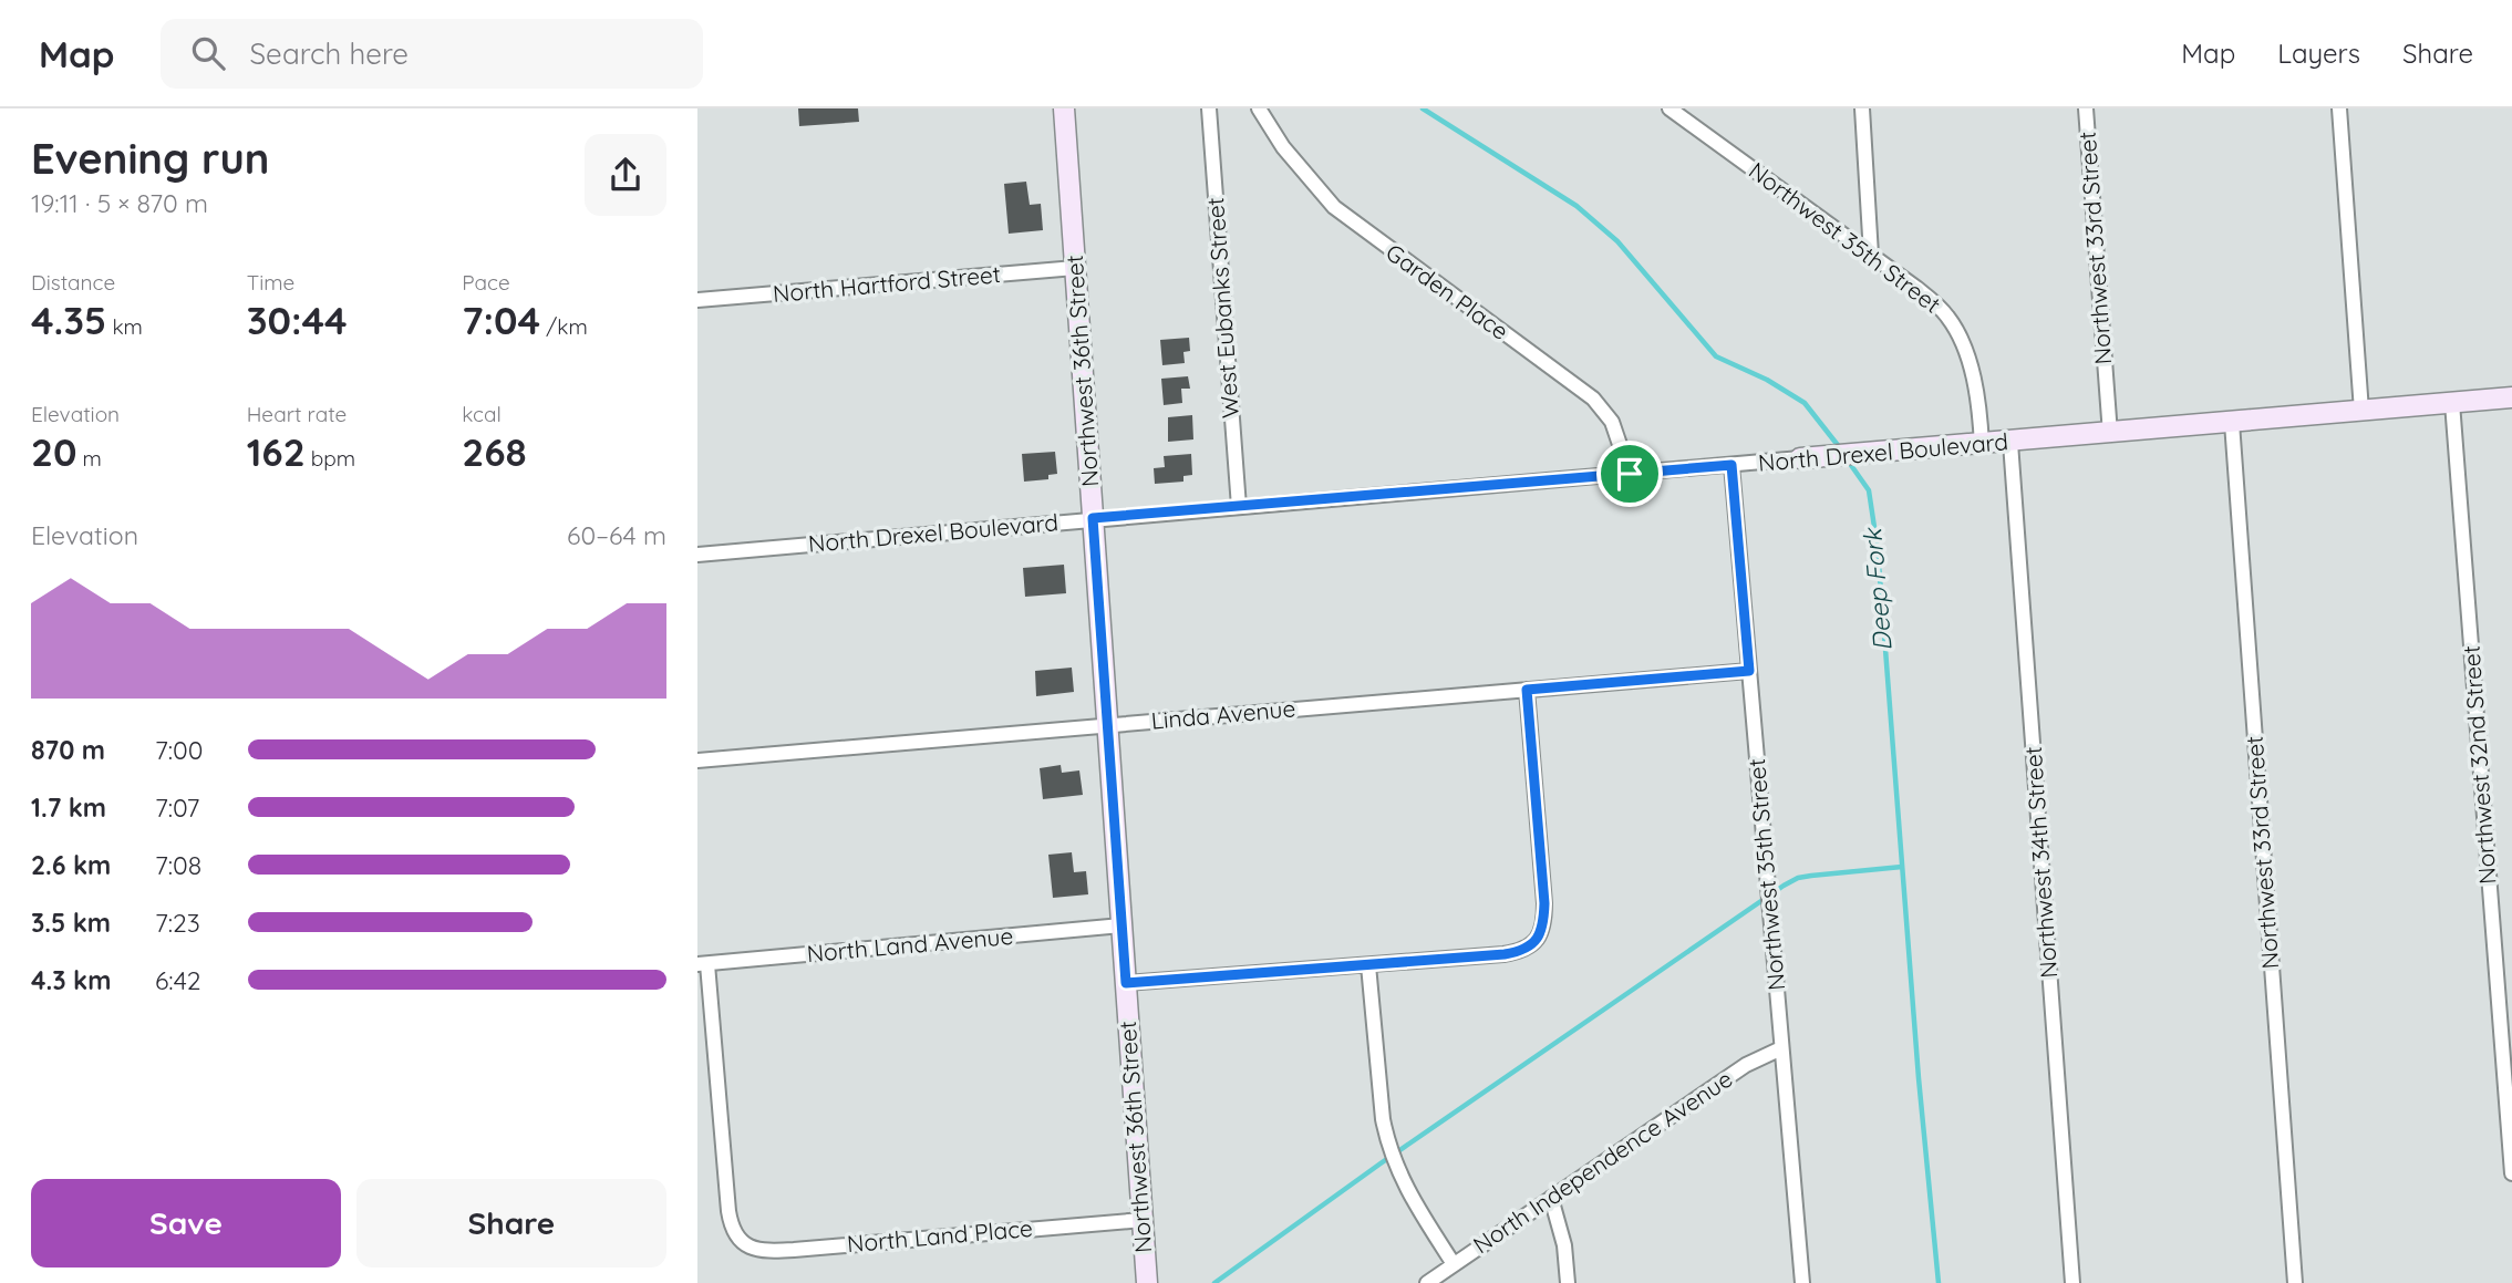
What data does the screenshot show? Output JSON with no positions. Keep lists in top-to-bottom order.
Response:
{
  "streets": {
    "main road": ["Northwest 36th Street", "North Drexel Boulevard"],
    "street": [
      "Northwest 35th Street",
      "Northwest 33rd Street",
      "North Hartford Street",
      "Garden Place",
      "West Eubanks Street",
      "Linda Avenue",
      "Northwest 32nd Street",
      "Northwest 34th Street",
      "North Land Avenue",
      "North Independence Avenue",
      "North Land Place"
    ]
  },
  "crossings": [
    ["Northwest 35th Street", "North Drexel Boulevard"],
    ["Northwest 35th Street", "Linda Avenue"],
    ["Northwest 35th Street", "North Independence Avenue"],
    ["Northwest 33rd Street", "North Drexel Boulevard"],
    ["North Hartford Street", "Northwest 36th Street"],
    ["Garden Place", "North Drexel Boulevard"],
    ["West Eubanks Street", "North Drexel Boulevard"],
    ["Northwest 36th Street", "North Drexel Boulevard"],
    ["Northwest 36th Street", "Linda Avenue"],
    ["Northwest 36th Street", "North Land Avenue"],
    ["Northwest 36th Street", "North Land Place"],
    ["North Drexel Boulevard", "Northwest 32nd Street"],
    ["North Drexel Boulevard", "Northwest 34th Street"],
    ["North Land Avenue", "North Land Place"]
  ],
  "water": ["Deep Fork"],
  "page": {
    "header": "Map",
    "search": "Search here",
    "nav": ["Map", "Layers", "Share"],
    "heading": ["Evening run", "19:11 · 5 × 870 m"],
    "stats": [
      ["Distance", "4.35 km"],
      ["Time", "30:44"],
      ["Pace", "7:04 /km"],
      ["Elevation", "20 m"],
      ["Heart rate", "162 bpm"],
      ["kcal", "268"]
    ],
    "chart": ["Elevation", "60–64 m"],
    "list": [
      {
        "name": "870 m",
        "note": "7:00"
      },
      {
        "name": "1.7 km",
        "note": "7:07"
      },
      {
        "name": "2.6 km",
        "note": "7:08"
      },
      {
        "name": "3.5 km",
        "note": "7:23"
      },
      {
        "name": "4.3 km",
        "note": "6:42"
      }
    ],
    "buttons": ["Save", "Share"]
  }
}
